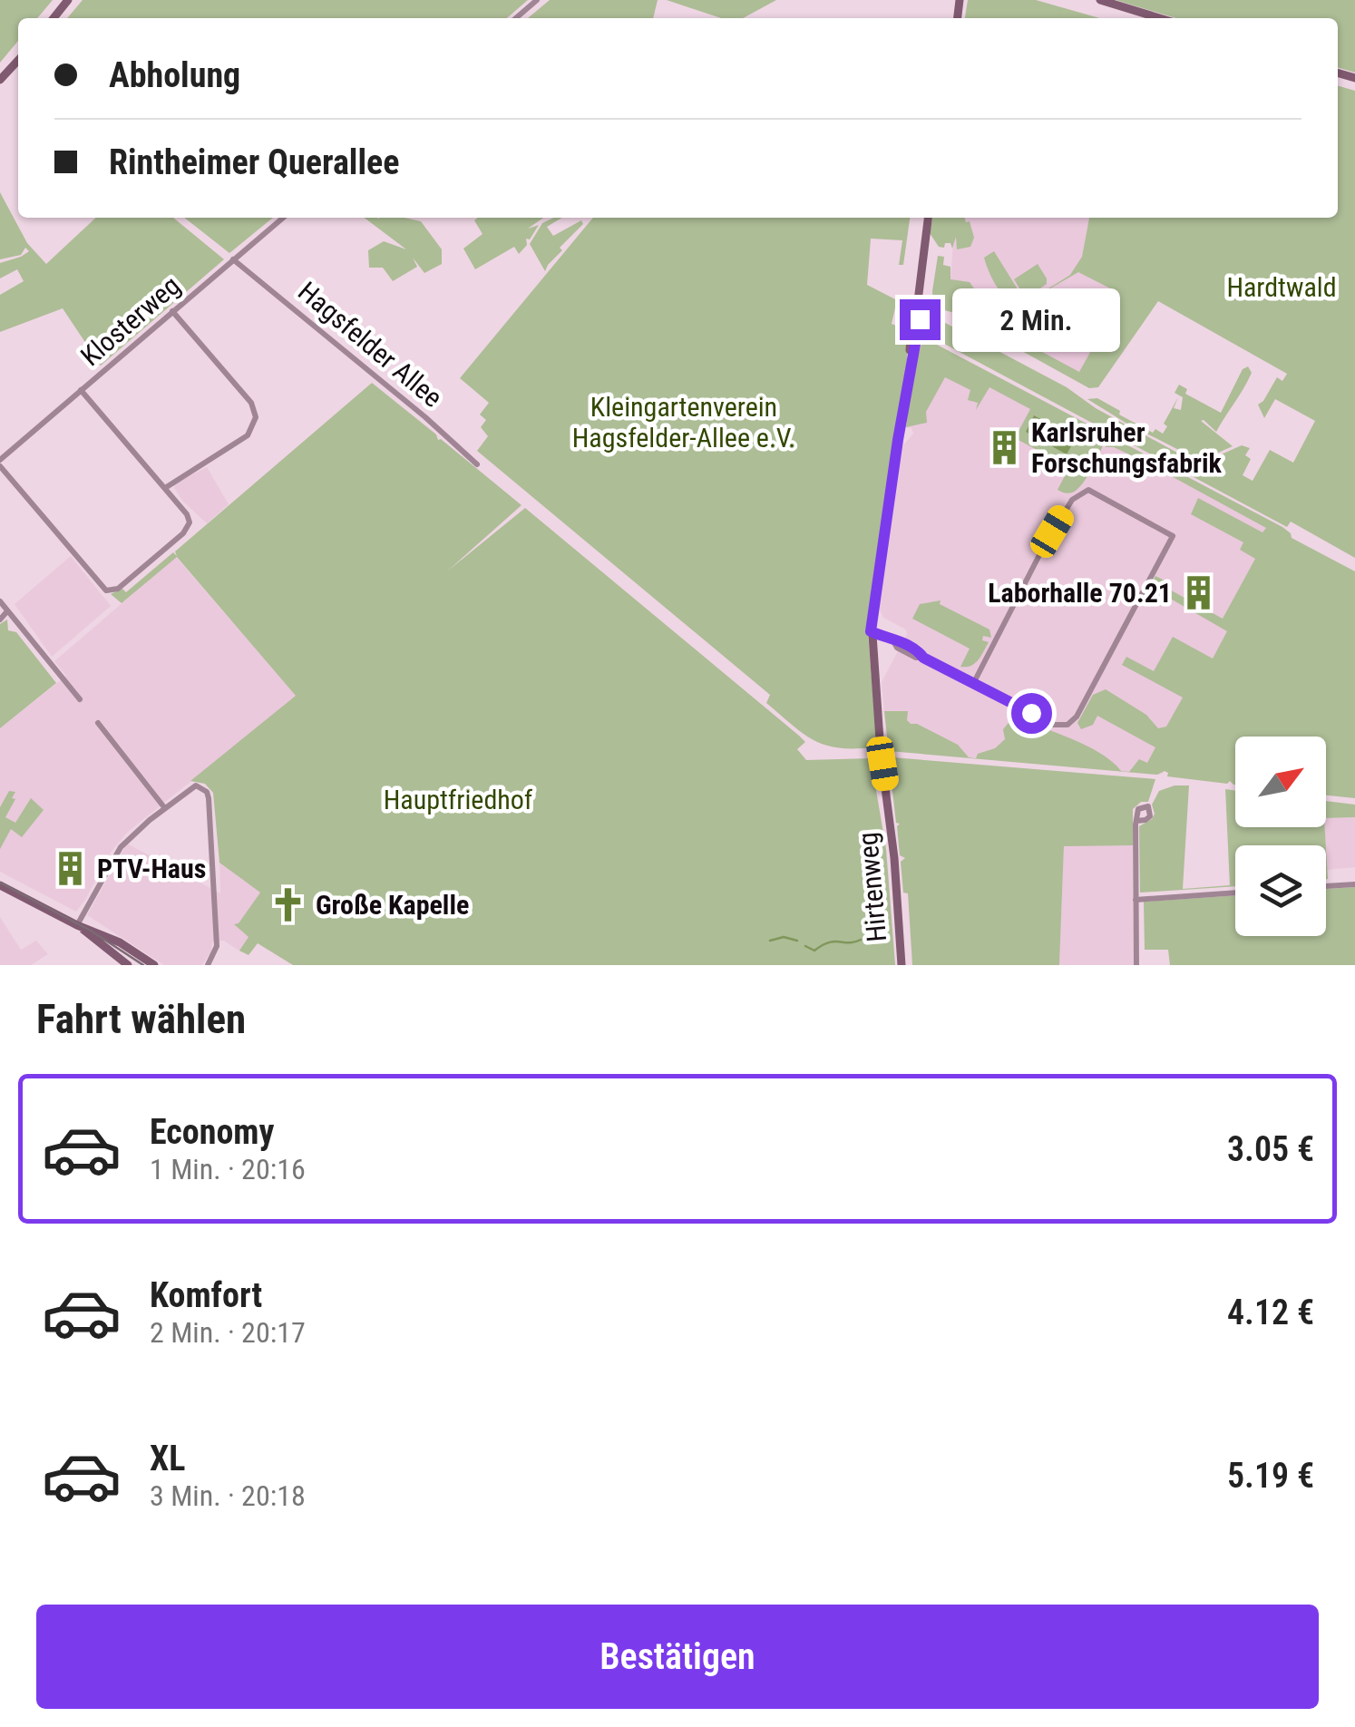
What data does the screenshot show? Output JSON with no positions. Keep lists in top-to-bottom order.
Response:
{
  "streets": {
    "street": ["Klosterweg", "Hagsfelder Allee", "Hirtenweg"]
  },
  "crossings": [
    ["Klosterweg", "Hagsfelder Allee"]
  ],
  "parks": ["Hardtwald", "Kleingartenverein Hagsfelder-Allee e.V.", "Hauptfriedhof"],
  "places": {
    "building": ["Karlsruher Forschungsfabrik", "Laborhalle 70.21", "PTV-Haus"],
    "church": ["Große Kapelle"]
  },
  "north": "top right",
  "page": {
    "banner": ["Abholung", "Rintheimer Querallee"],
    "bubble": "2 Min.",
    "heading": "Fahrt wählen",
    "list": [
      {
        "name": "Economy",
        "note": "1 Min. · 20:16",
        "value": "3.05 €"
      },
      {
        "name": "Komfort",
        "note": "2 Min. · 20:17",
        "value": "4.12 €"
      },
      {
        "name": "XL",
        "note": "3 Min. · 20:18",
        "value": "5.19 €"
      }
    ],
    "buttons": "Bestätigen"
  }
}
